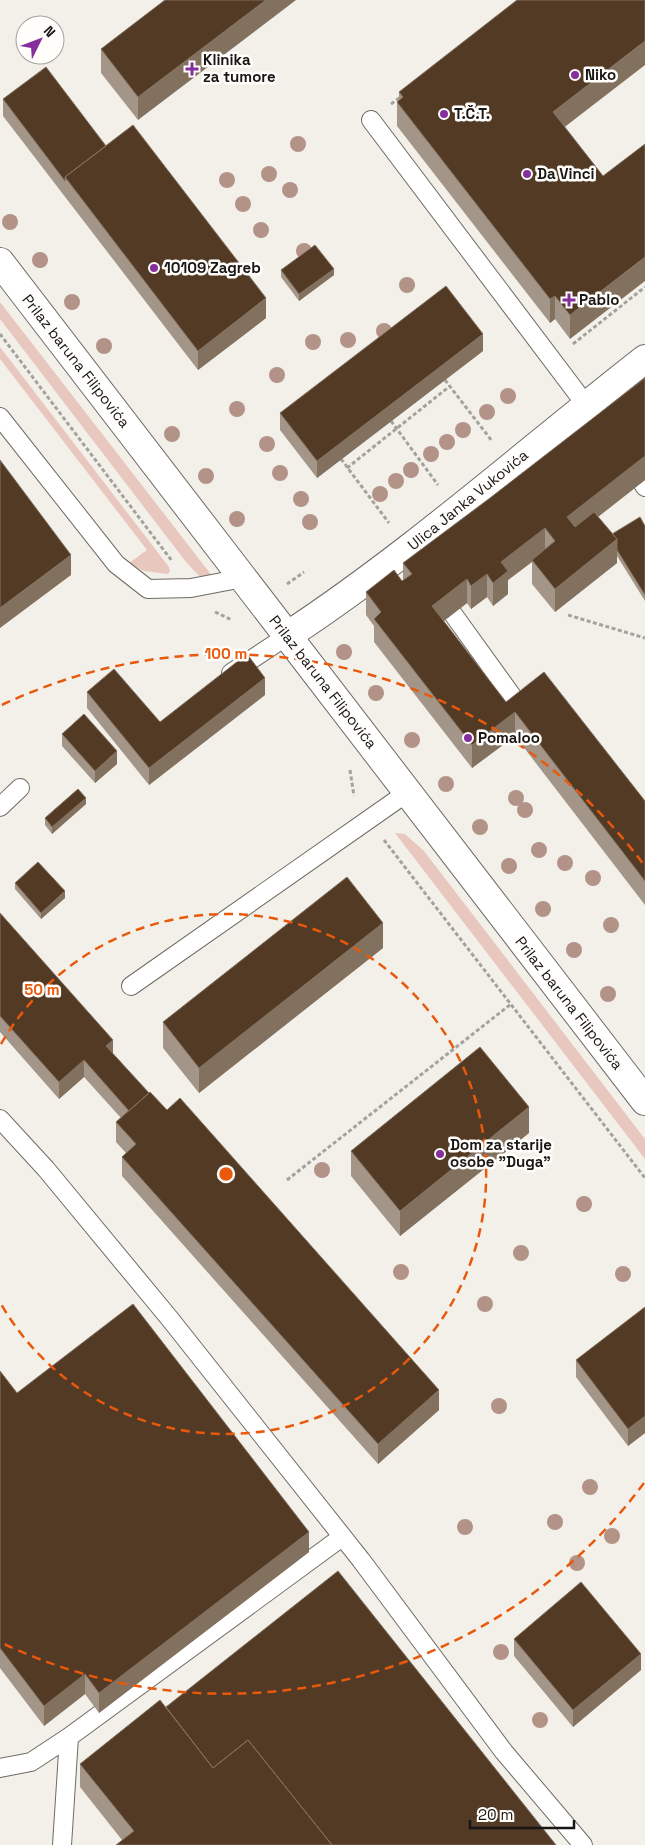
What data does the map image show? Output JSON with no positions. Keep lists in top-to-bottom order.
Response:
{
  "streets": {
    "main road": ["Prilaz baruna Filipovića", "Ulica Janka Vukovića"]
  },
  "crossings": [
    ["Prilaz baruna Filipovića", "Ulica Janka Vukovića"]
  ],
  "places": {
    "health": ["Klinika za tumore", "Pablo"],
    "other": [
      "Niko",
      "T.Č.T.",
      "Da Vinci",
      "10109 Zagreb",
      "Pomaloo",
      "Dom za starije osobe \"Duga\""
    ]
  },
  "scale_bar": "20 m",
  "north": "top right",
  "rings": ["100 m", "50 m"]
}
